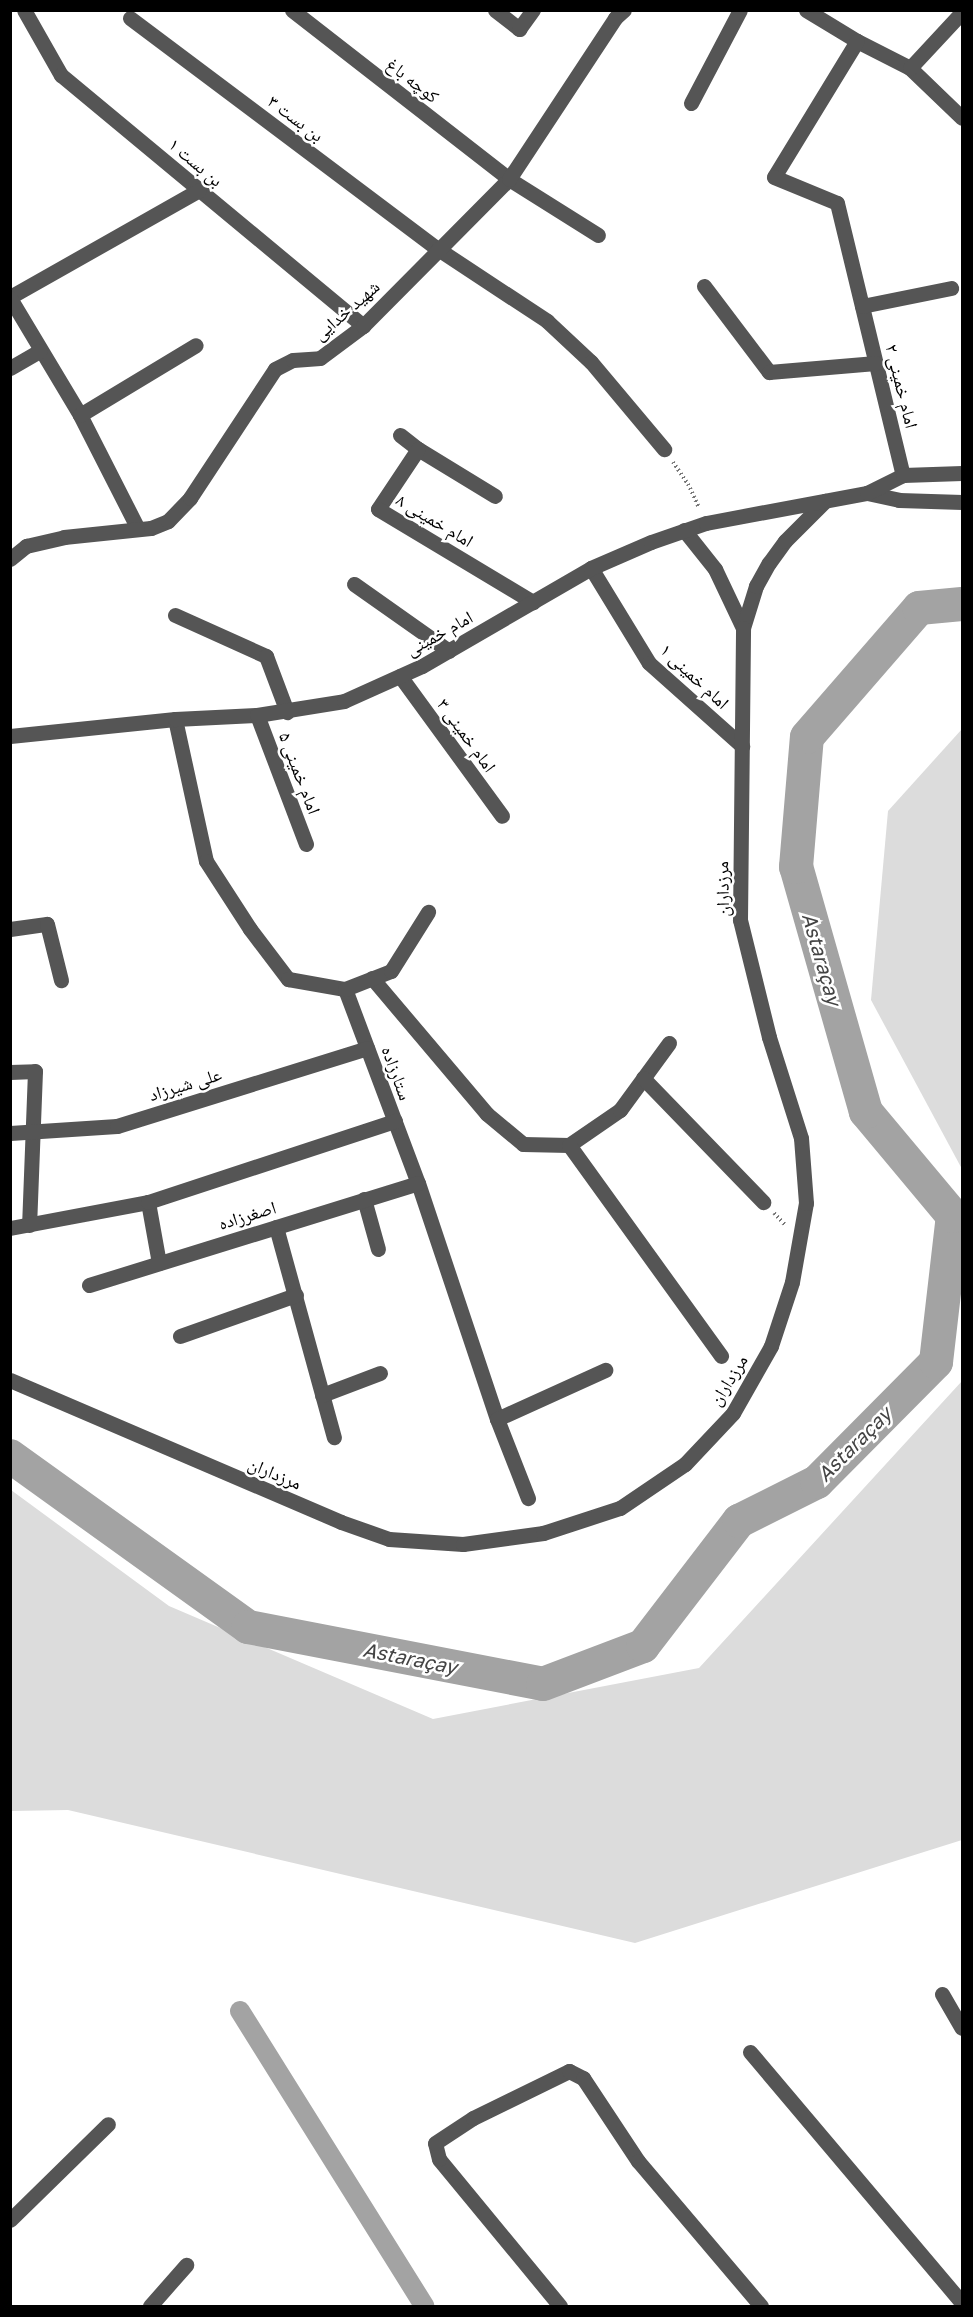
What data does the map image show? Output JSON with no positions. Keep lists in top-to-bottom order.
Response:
{
  "streets": {
    "street": [
      "کوچه باغ",
      "بن بست ۳",
      "بن بست ۱",
      "شهید خدایی",
      "امام خمینی ۲",
      "امام خمینی ۸",
      "امام خمینی",
      "امام خمینی ۱",
      "امام خمینی ۳",
      "امام خمینی ۵",
      "مرزداران",
      "ستارزاده",
      "علی شیرزاد",
      "اصغرزاده"
    ]
  },
  "crossings": [
    ["کوچه باغ", "شهید خدایی"],
    ["بن بست ۳", "شهید خدایی"],
    ["بن بست ۱", "شهید خدایی"],
    ["امام خمینی ۲", "امام خمینی"],
    ["امام خمینی ۸", "امام خمینی"],
    ["امام خمینی", "امام خمینی ۱"],
    ["امام خمینی", "امام خمینی ۳"],
    ["امام خمینی", "امام خمینی ۵"],
    ["امام خمینی", "مرزداران"],
    ["امام خمینی ۱", "مرزداران"],
    ["ستارزاده", "علی شیرزاد"],
    ["ستارزاده", "اصغرزاده"]
  ],
  "water": ["Astaraçay"]
}
